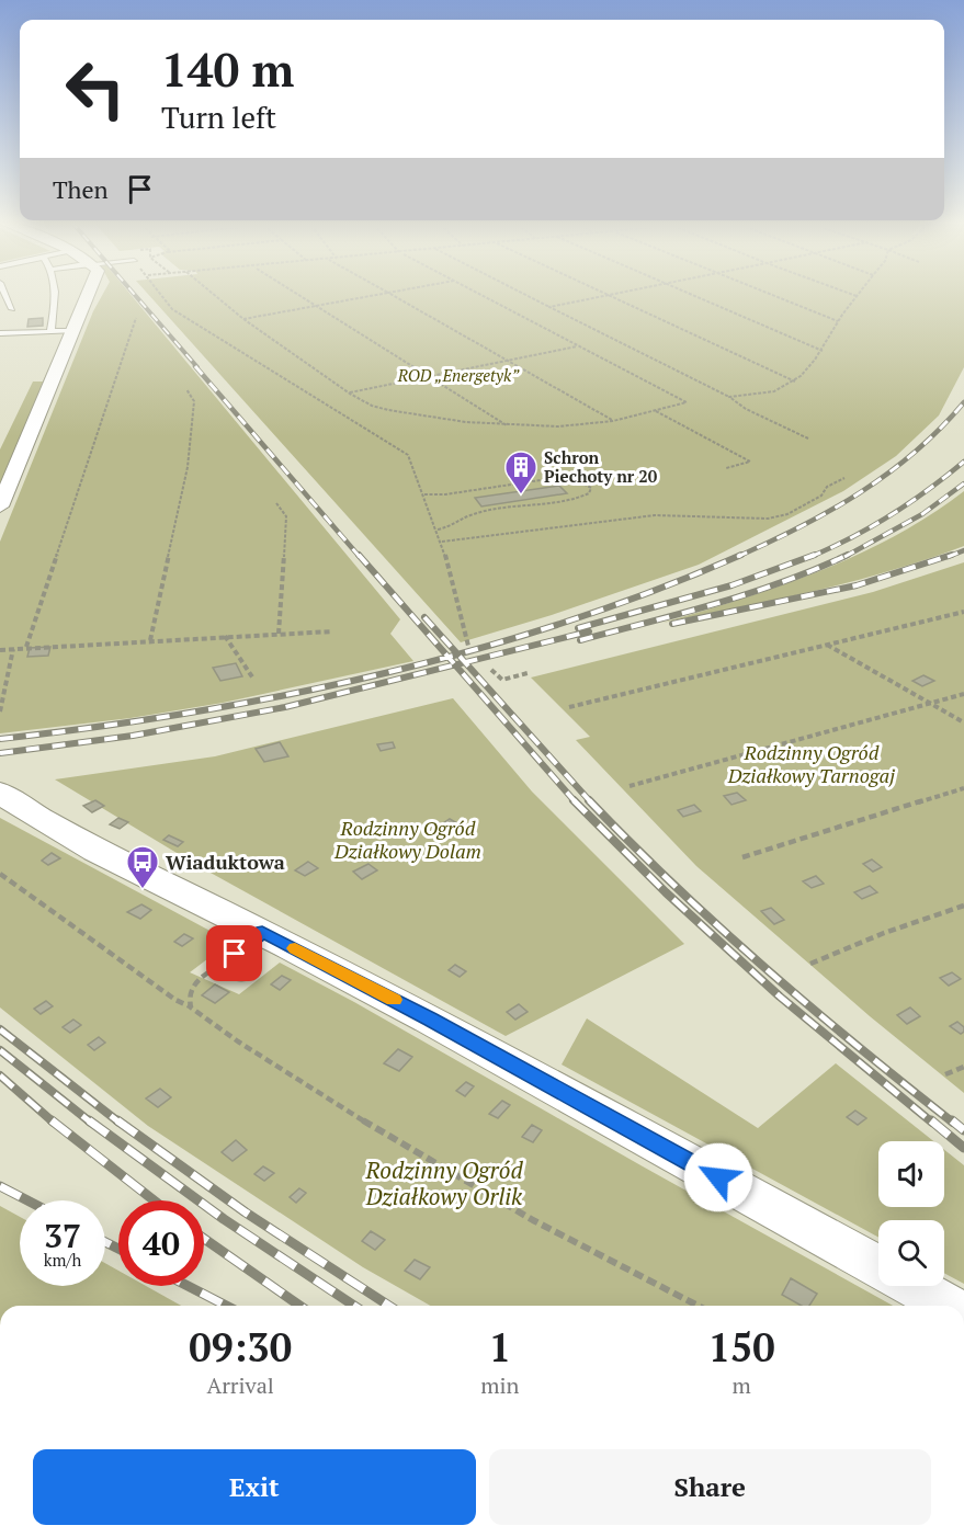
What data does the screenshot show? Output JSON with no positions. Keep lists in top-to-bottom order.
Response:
{
  "parks": [
    "ROD „Energetyk”",
    "Rodzinny Ogród Działkowy Tarnogaj",
    "Rodzinny Ogród Działkowy Dolam",
    "Rodzinny Ogród Działkowy Orlik"
  ],
  "places": {
    "building": ["Schron Piechoty nr 20"],
    "bus stop": ["Wiaduktowa"]
  },
  "page": {
    "turn": ["140 m", "Turn left"],
    "then": "Then",
    "speed": "37 km/h",
    "limit": "40",
    "eta": [
      "09:30",
      "Arrival",
      "1",
      "min",
      "150",
      "m"
    ],
    "buttons": ["Exit", "Share"]
  }
}
